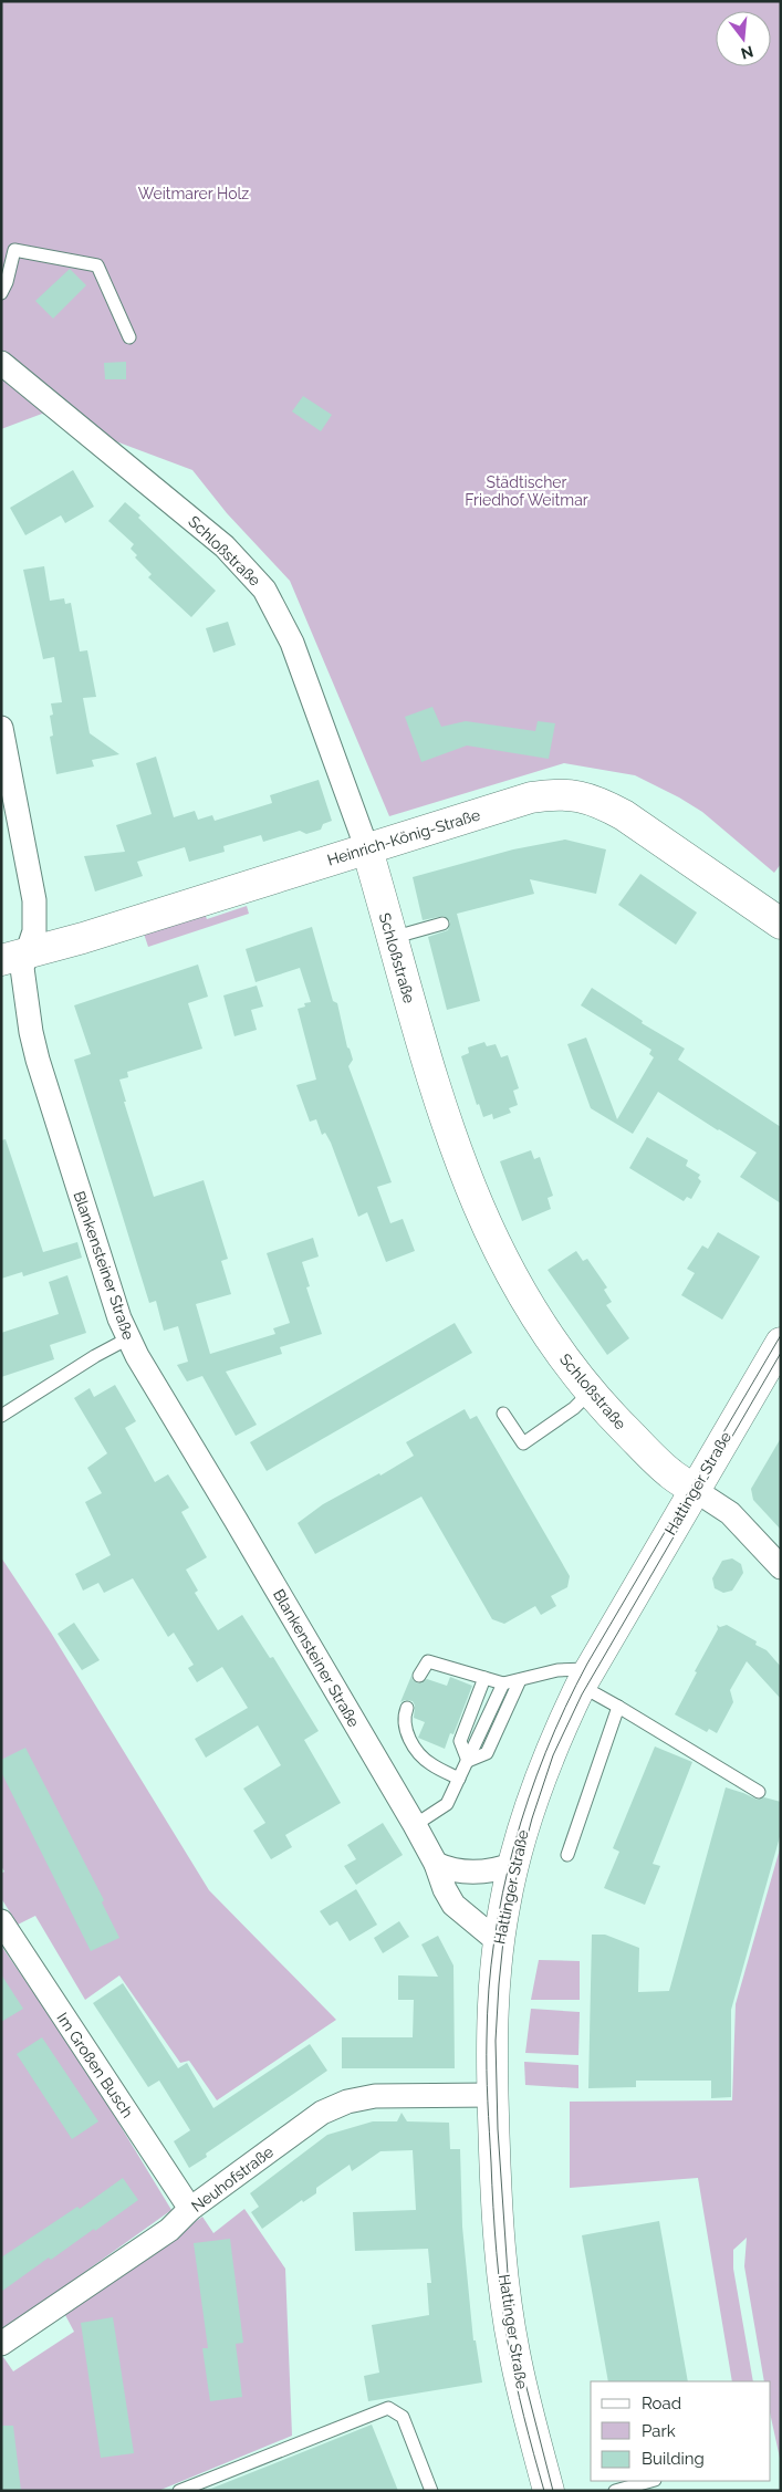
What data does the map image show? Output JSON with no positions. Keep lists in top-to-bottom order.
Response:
{
  "streets": {
    "main road": ["Schloßstraße", "Heinrich-König-Straße", "Hattinger Straße"],
    "street": ["Blankensteiner Straße", "Im Großen Busch", "Neuhofstraße"]
  },
  "crossings": [
    ["Schloßstraße", "Heinrich-König-Straße"],
    ["Schloßstraße", "Hattinger Straße"],
    ["Heinrich-König-Straße", "Blankensteiner Straße"],
    ["Blankensteiner Straße", "Hattinger Straße"],
    ["Hattinger Straße", "Neuhofstraße"],
    ["Im Großen Busch", "Neuhofstraße"]
  ],
  "parks": ["Weitmarer Holz", "Städtischer Friedhof Weitmar"],
  "legend": ["Road", "Park", "Building"],
  "north": "bottom"
}
